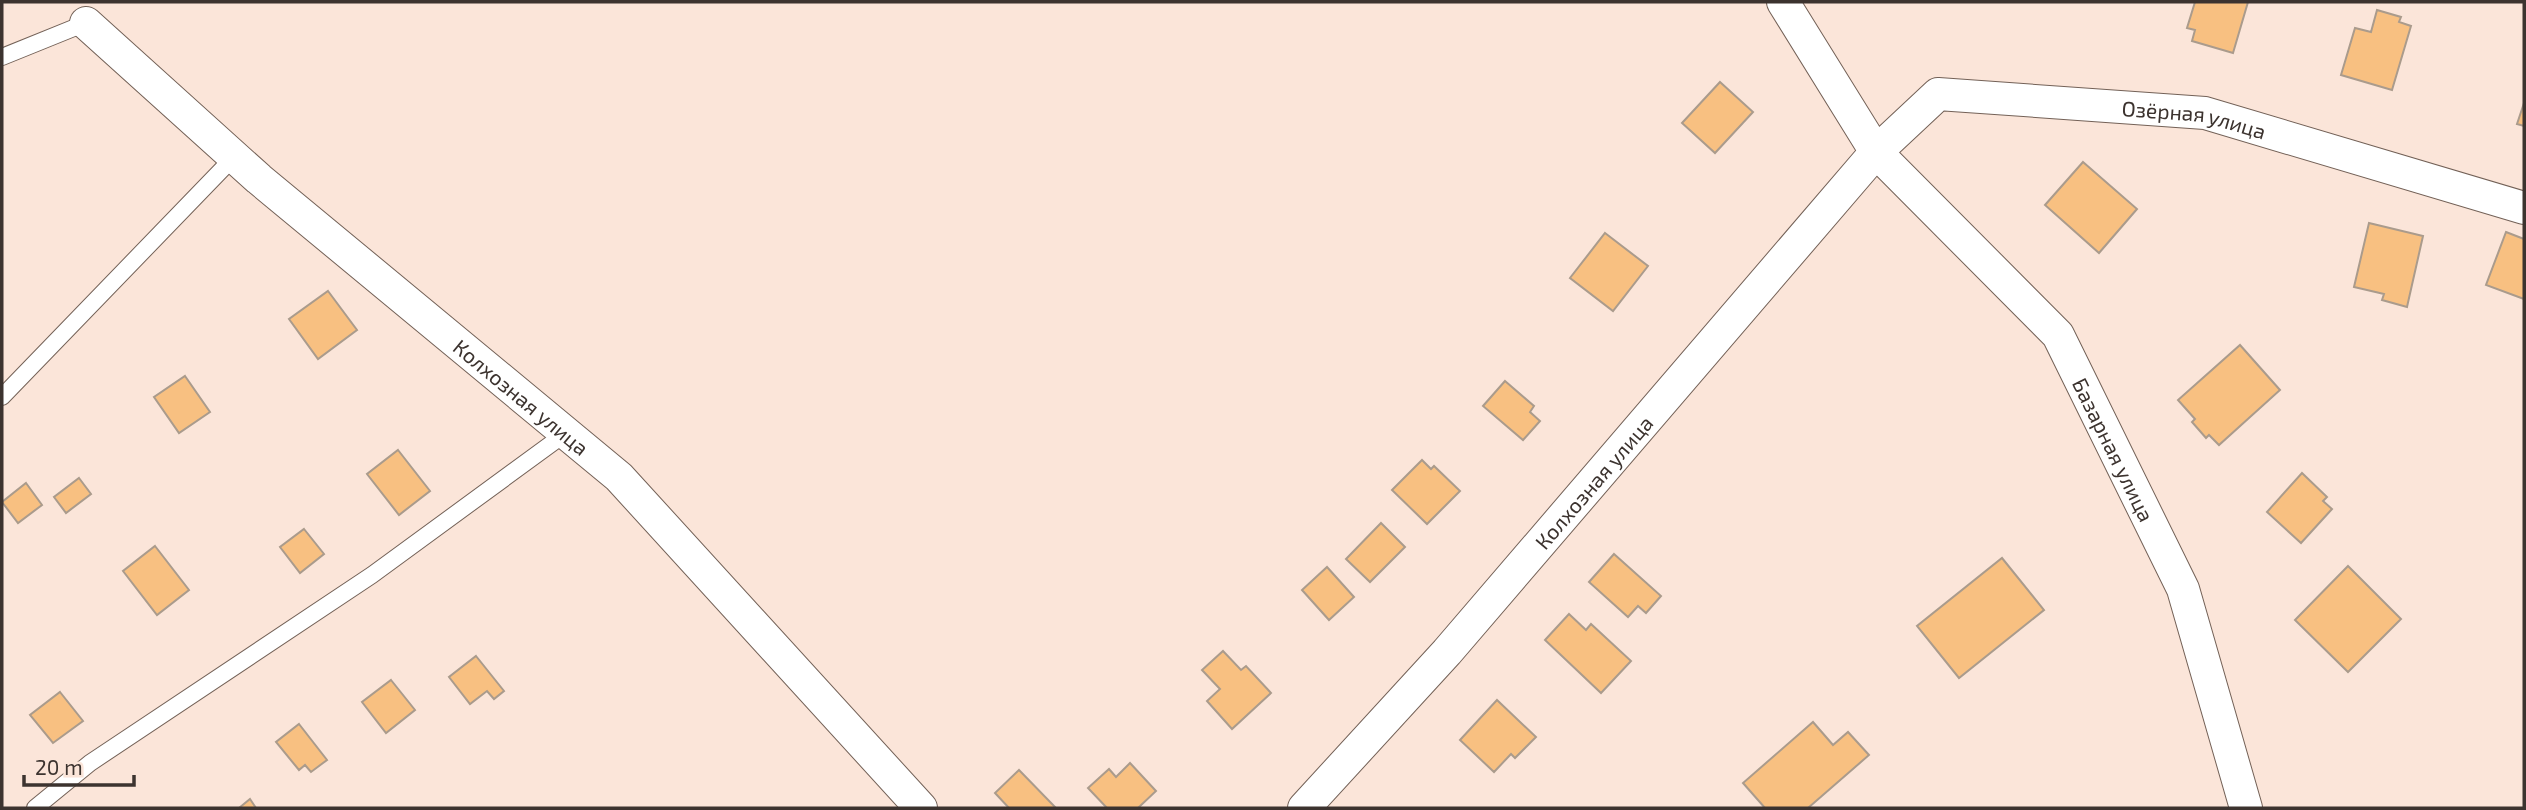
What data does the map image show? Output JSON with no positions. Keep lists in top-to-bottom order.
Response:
{
  "streets": {
    "street": ["Озёрная улица", "Колхозная улица", "Базарная улица"]
  },
  "crossings": [
    ["Озёрная улица", "Колхозная улица"],
    ["Озёрная улица", "Базарная улица"],
    ["Колхозная улица", "Базарная улица"]
  ],
  "scale_bar": "20 m"
}
